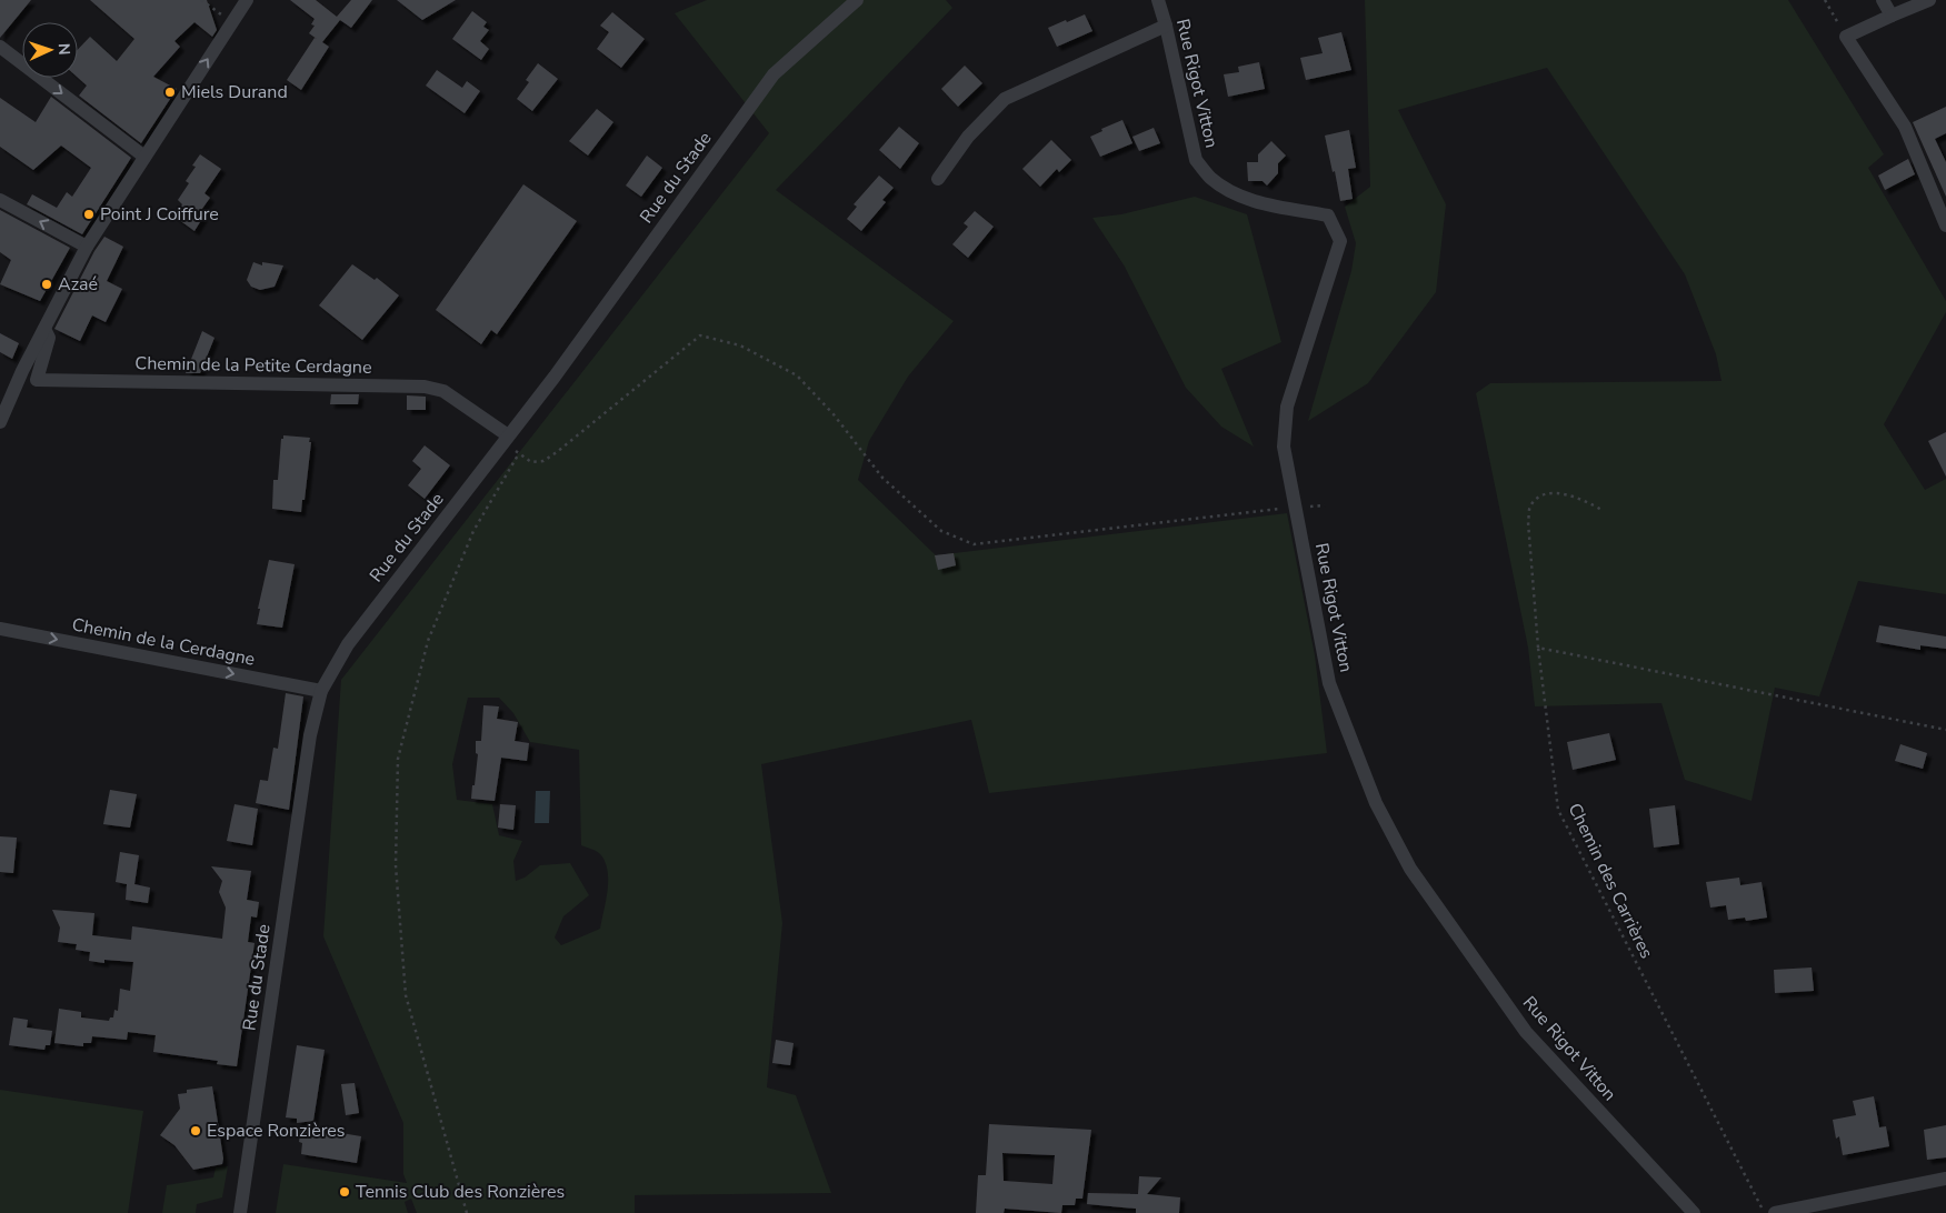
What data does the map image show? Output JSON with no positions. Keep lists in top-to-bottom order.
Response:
{
  "streets": {
    "street": [
      "Rue Rigot Vitton",
      "Rue du Stade",
      "Chemin de la Petite Cerdagne",
      "Chemin de la Cerdagne"
    ],
    "path": ["Chemin des Carrières"]
  },
  "crossings": [
    ["Rue du Stade", "Chemin de la Petite Cerdagne"],
    ["Rue du Stade", "Chemin de la Cerdagne"]
  ],
  "one_way": ["Chemin de la Cerdagne"],
  "places": [
    "Miels Durand",
    "Point J Coiffure",
    "Azaé",
    "Espace Ronzières",
    "Tennis Club des Ronzières"
  ],
  "north": "right"
}
